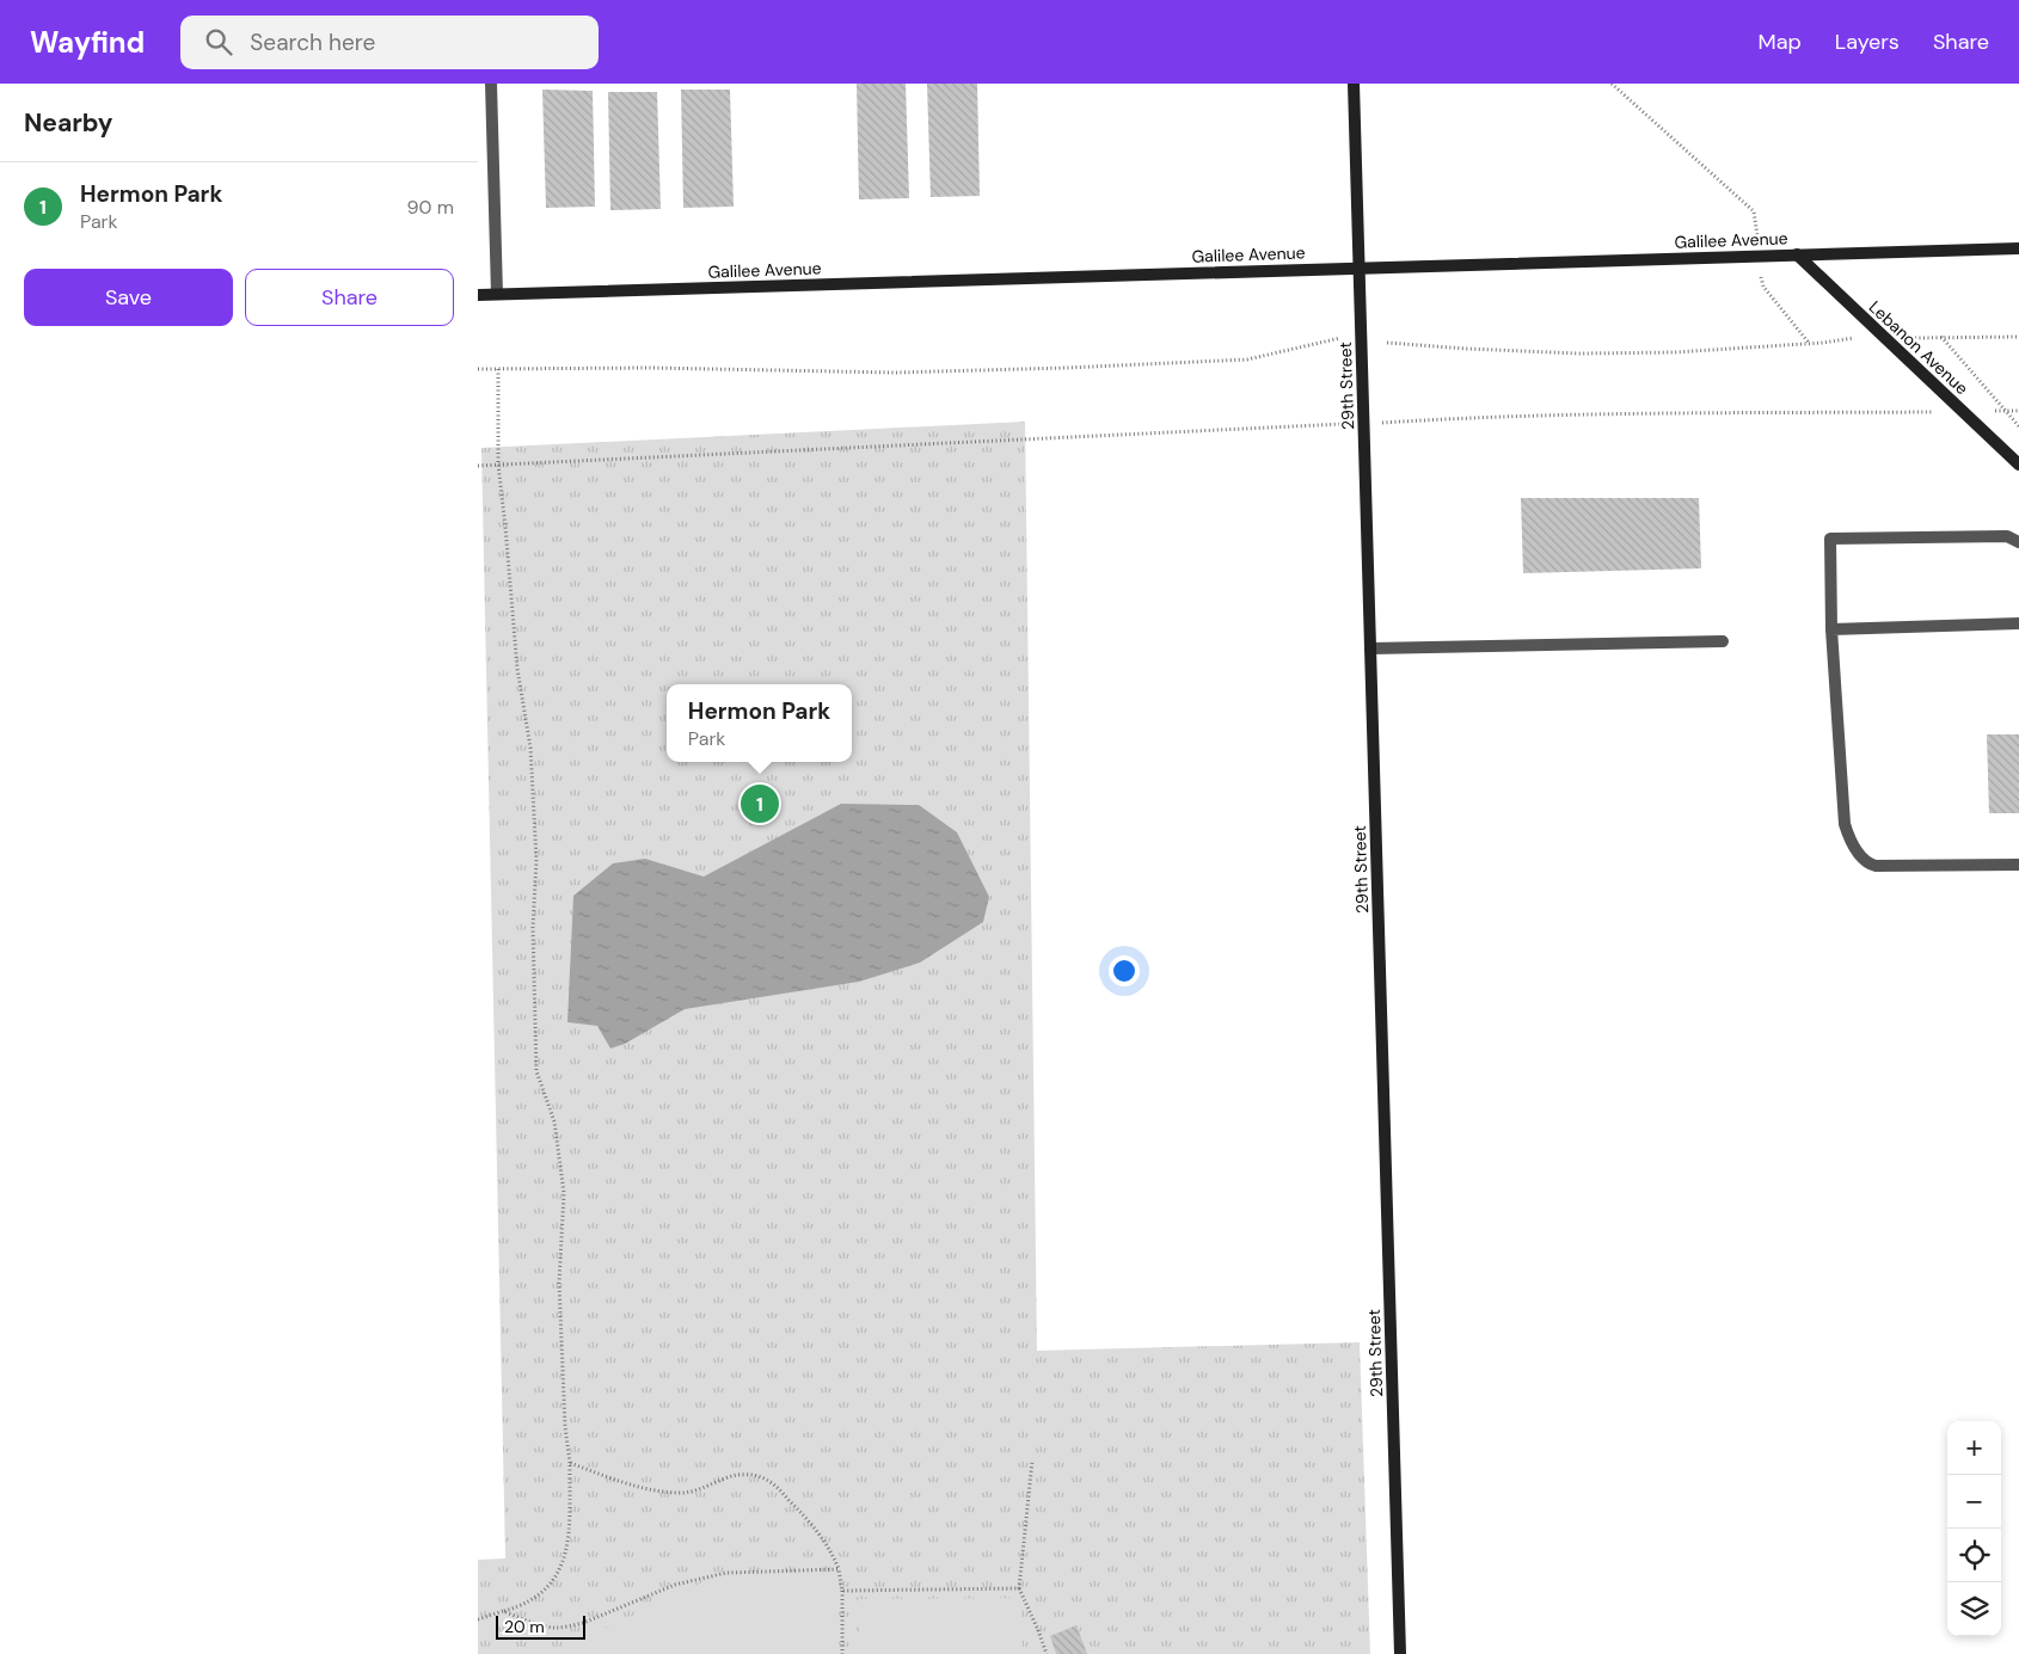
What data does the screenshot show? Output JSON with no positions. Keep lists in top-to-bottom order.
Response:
{
  "streets": {
    "street": ["Galilee Avenue", "Lebanon Avenue", "29th Street"]
  },
  "crossings": [
    ["Galilee Avenue", "Lebanon Avenue"],
    ["Galilee Avenue", "29th Street"]
  ],
  "scale_bar": "20 m",
  "page": {
    "header": "Wayfind",
    "search": "Search here",
    "nav": ["Map", "Layers", "Share"],
    "heading": "Nearby",
    "list": [
      {
        "mark": "1",
        "name": "Hermon Park",
        "note": "Park",
        "value": "90 m"
      }
    ],
    "buttons": ["Save", "Share"],
    "popup": ["Hermon Park", "Park"],
    "pins": "1",
    "map_buttons": ["+", "−"],
    "scale": "20 m"
  }
}
